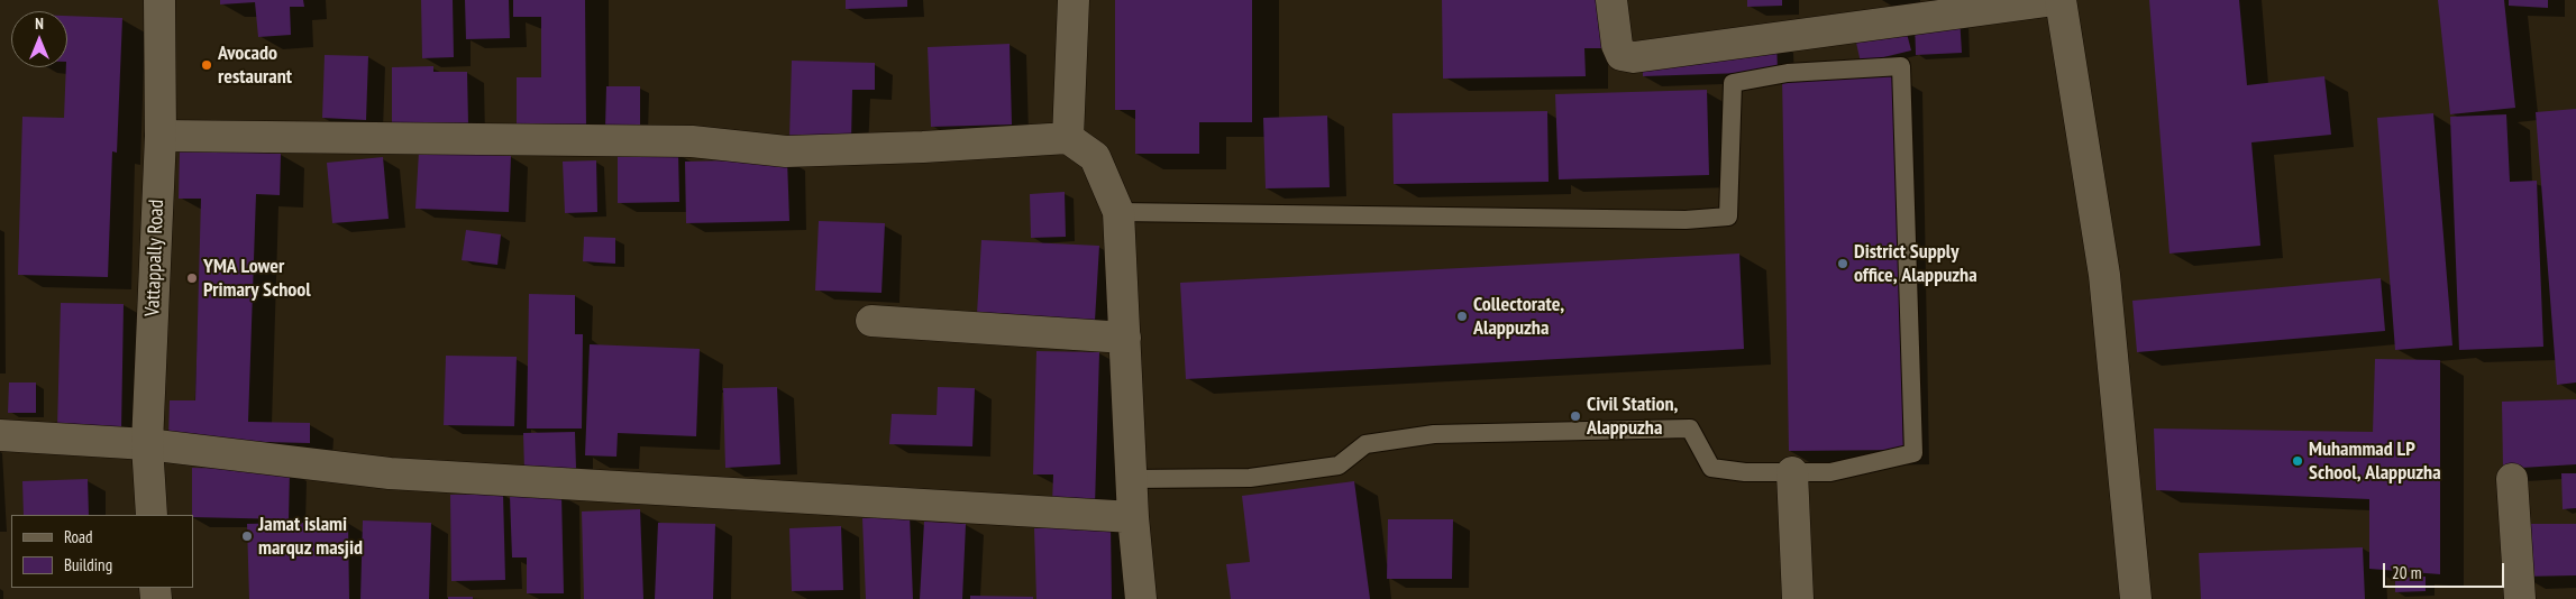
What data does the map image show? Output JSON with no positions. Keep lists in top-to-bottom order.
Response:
{
  "streets": {
    "street": ["Vattappally Road"]
  },
  "places": [
    "Avocado restaurant",
    "District Supply office, Alappuzha",
    "YMA Lower Primary School",
    "Collectorate, Alappuzha",
    "Civil Station, Alappuzha",
    "Muhammad LP School, Alappuzha",
    "Jamat islami marquz masjid"
  ],
  "legend": ["Road", "Building"],
  "scale_bar": "20 m",
  "north": "top"
}
